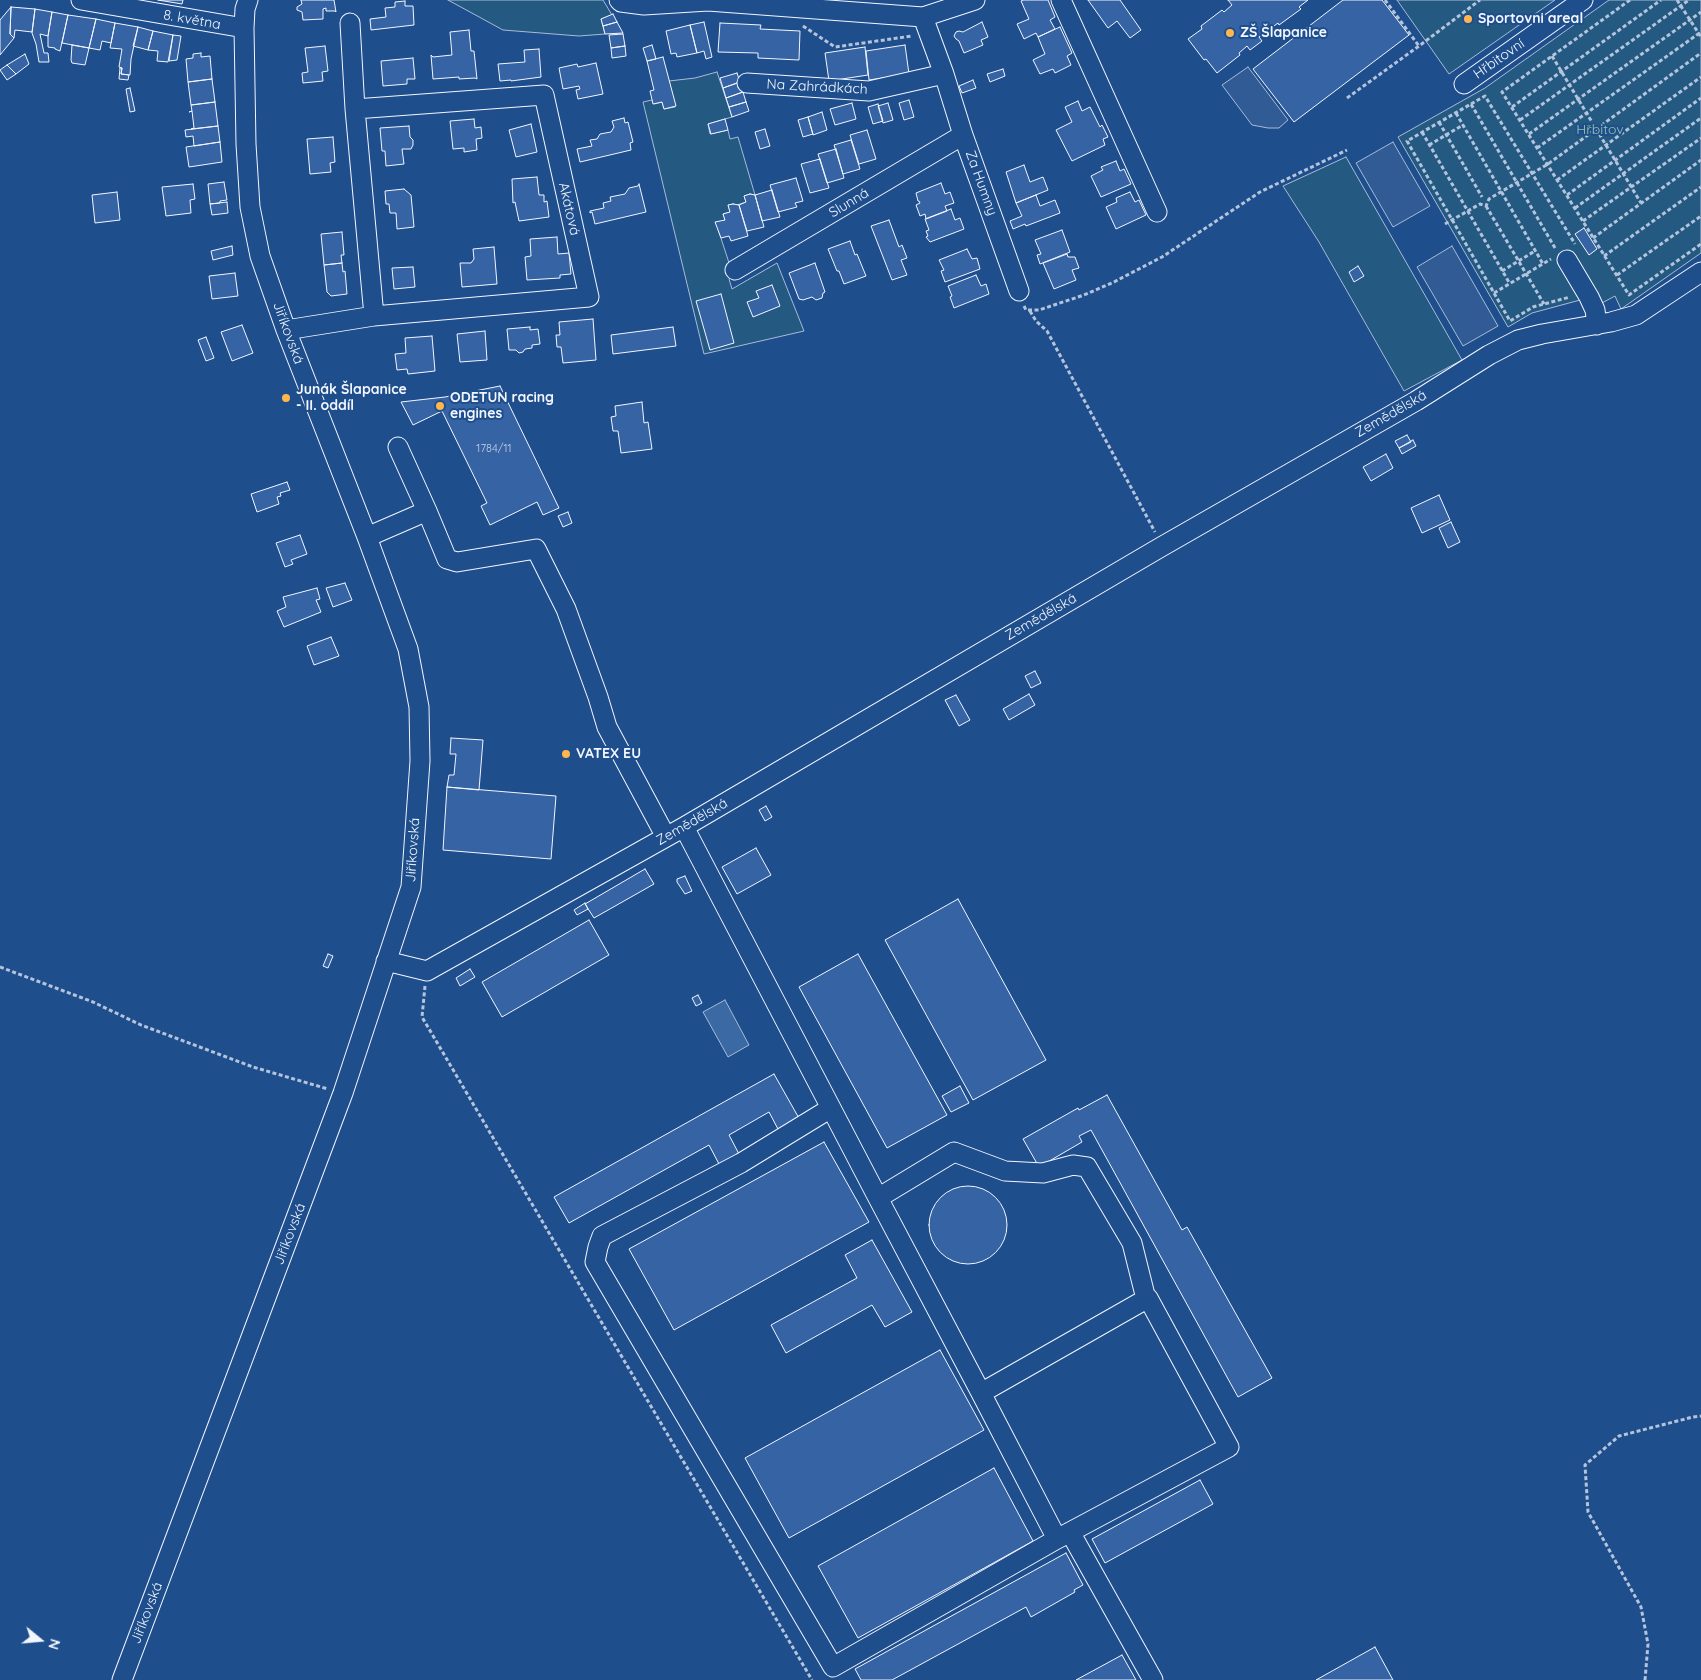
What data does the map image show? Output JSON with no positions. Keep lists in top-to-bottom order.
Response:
{
  "streets": {
    "street": [
      "8. května",
      "Hřbitovní",
      "Na Zahrádkách",
      "Za Humny",
      "Slunná",
      "Akátová",
      "Jiříkovská",
      "Zemědělská"
    ]
  },
  "crossings": [
    ["8. května", "Jiříkovská"],
    ["Na Zahrádkách", "Za Humny"],
    ["Za Humny", "Slunná"],
    ["Akátová", "Jiříkovská"]
  ],
  "parks": ["Hřbitov"],
  "places": [
    "Sportovni areal",
    "ZŠ Šlapanice",
    "Junák Šlapanice - II. oddíl",
    "ODETUN racing engines",
    "VATEX EU"
  ],
  "house_numbers": ["1784/11"],
  "north": "right"
}
